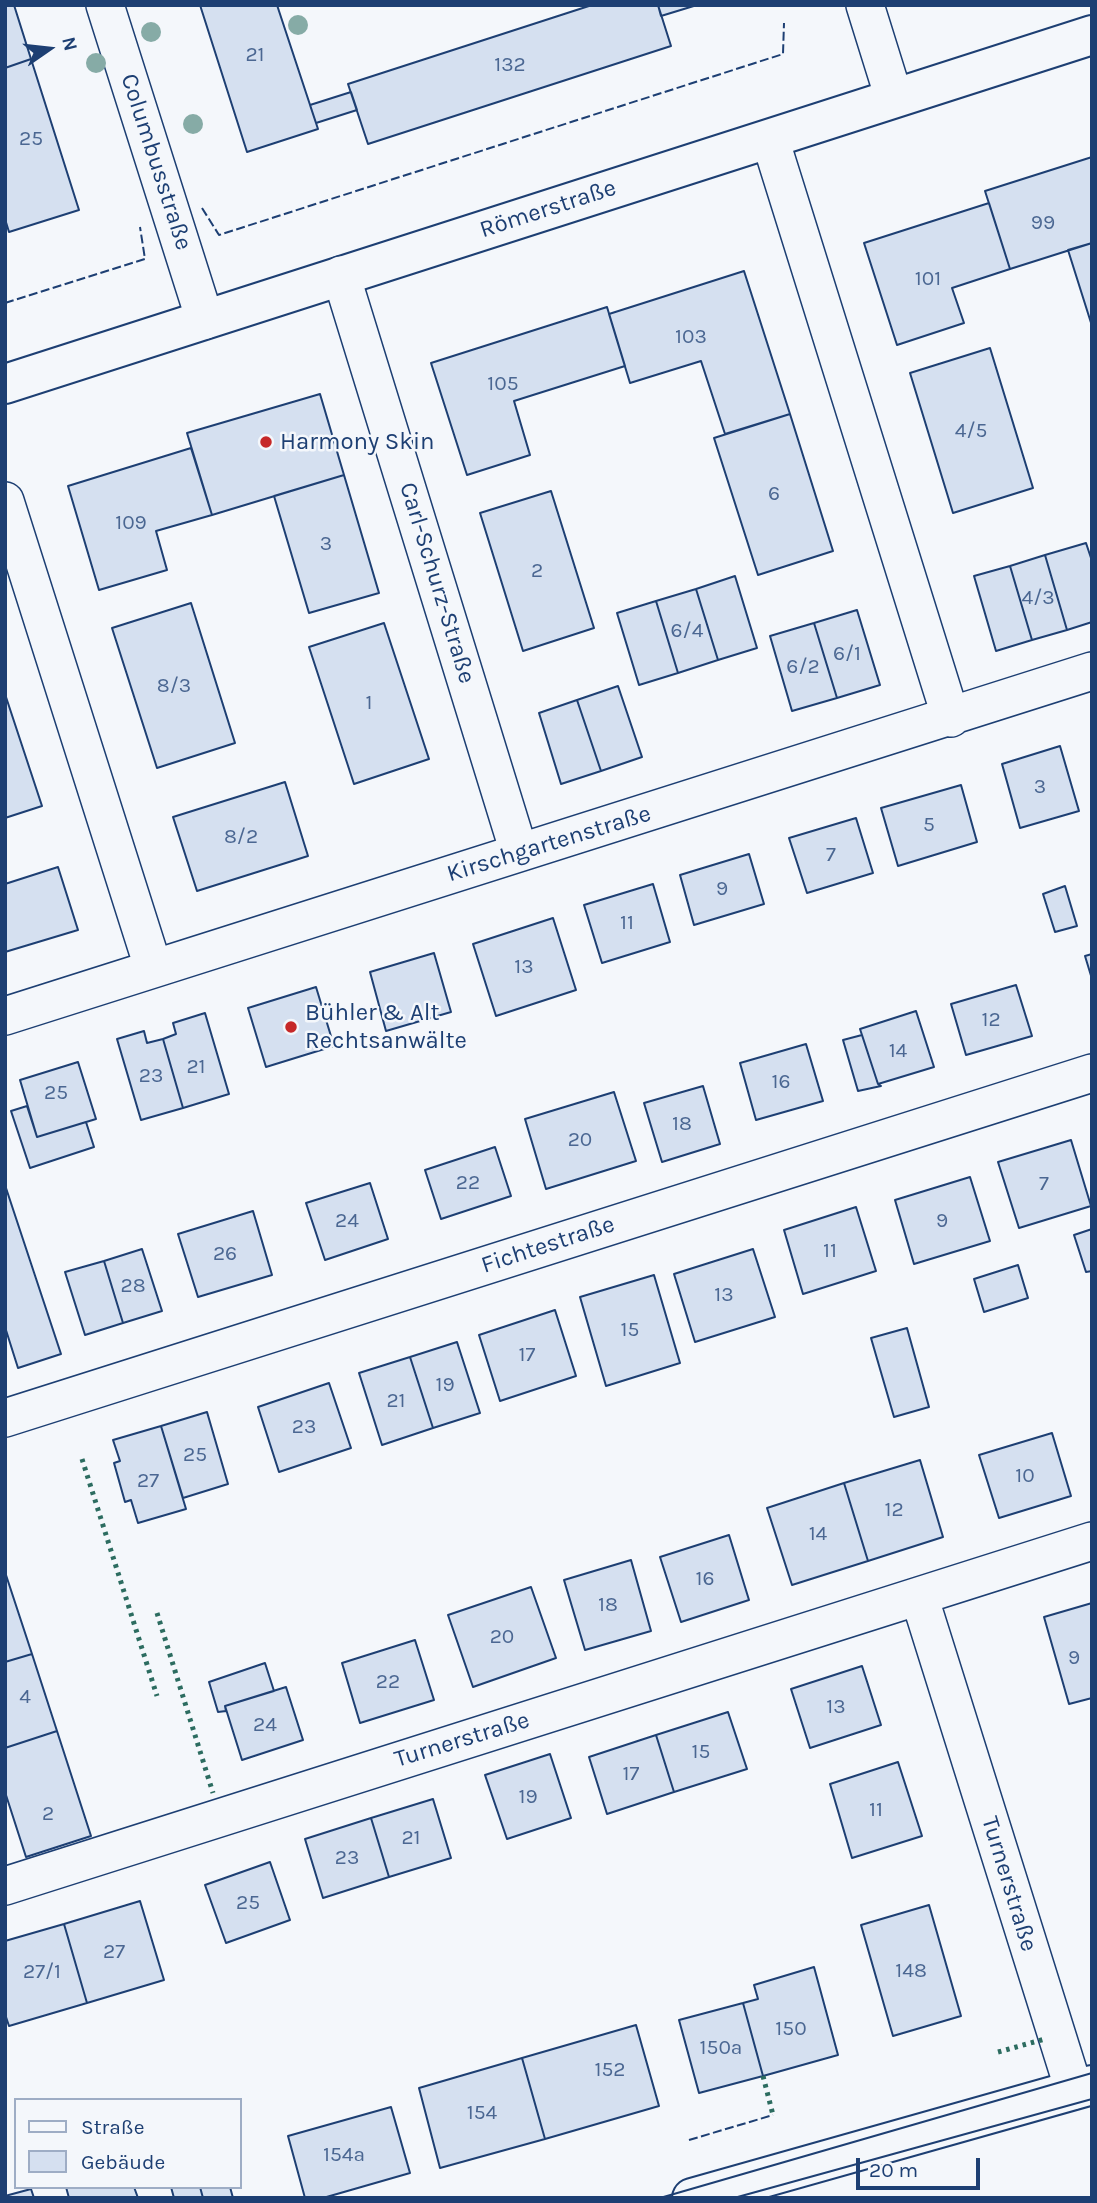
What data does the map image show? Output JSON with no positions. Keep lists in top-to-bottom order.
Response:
{
  "streets": {
    "main road": ["Römerstraße"],
    "street": [
      "Columbusstraße",
      "Carl-Schurz-Straße",
      "Kirschgartenstraße",
      "Fichtestraße",
      "Turnerstraße"
    ]
  },
  "crossings": [
    ["Columbusstraße", "Römerstraße"],
    ["Römerstraße", "Carl-Schurz-Straße"],
    ["Carl-Schurz-Straße", "Kirschgartenstraße"]
  ],
  "places": ["Harmony Skin", "Bühler & Alt Rechtsanwälte"],
  "house_numbers": [
    "21",
    "132",
    "25",
    "99",
    "101",
    "103",
    "105",
    "4/5",
    "6",
    "109",
    "3",
    "2",
    "4/3",
    "6/4",
    "6/1",
    "6/2",
    "8/3",
    "1",
    "3",
    "5",
    "8/2",
    "7",
    "9",
    "11",
    "13",
    "12",
    "14",
    "21",
    "23",
    "16",
    "25",
    "18",
    "20",
    "22",
    "7",
    "24",
    "9",
    "11",
    "26",
    "28",
    "13",
    "15",
    "17",
    "19",
    "21",
    "23",
    "25",
    "10",
    "27",
    "12",
    "14",
    "16",
    "18",
    "20",
    "9",
    "22",
    "4",
    "13",
    "24",
    "15",
    "17",
    "19",
    "11",
    "2",
    "21",
    "23",
    "25",
    "27",
    "148",
    "27/1",
    "150",
    "150a",
    "152",
    "154",
    "154a"
  ],
  "legend": ["Straße", "Gebäude"],
  "scale_bar": "20 m",
  "north": "right"
}
